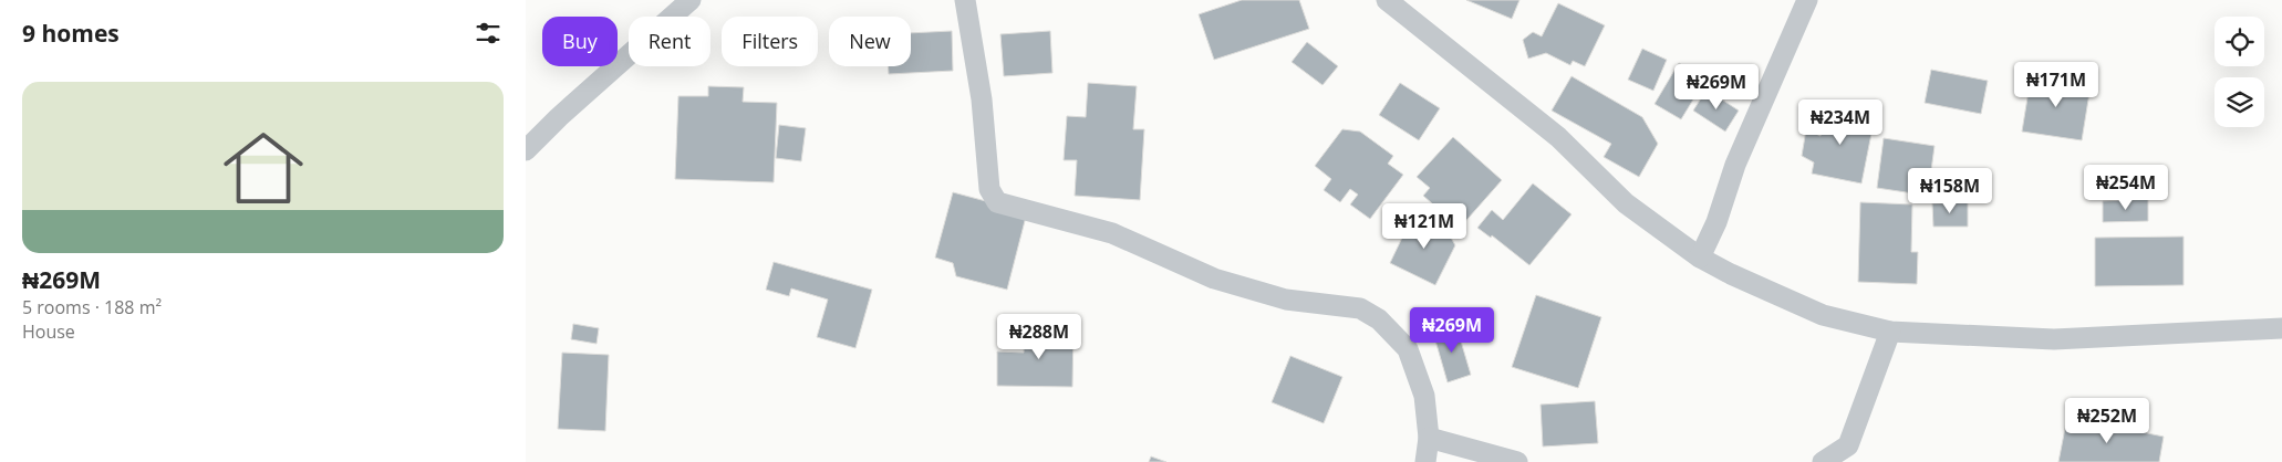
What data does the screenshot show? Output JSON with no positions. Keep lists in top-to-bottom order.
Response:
{
  "page": {
    "heading": "9 homes",
    "chip": [
      "Buy",
      "Rent",
      "Filters",
      "New"
    ],
    "price": [
      "₦171M",
      "₦269M",
      "₦234M",
      "₦254M",
      "₦158M",
      "₦121M",
      "₦269M",
      "₦288M",
      "₦252M"
    ],
    "list": [
      {
        "name": "₦269M",
        "note": "5 rooms · 188 m² · House"
      }
    ]
  }
}
